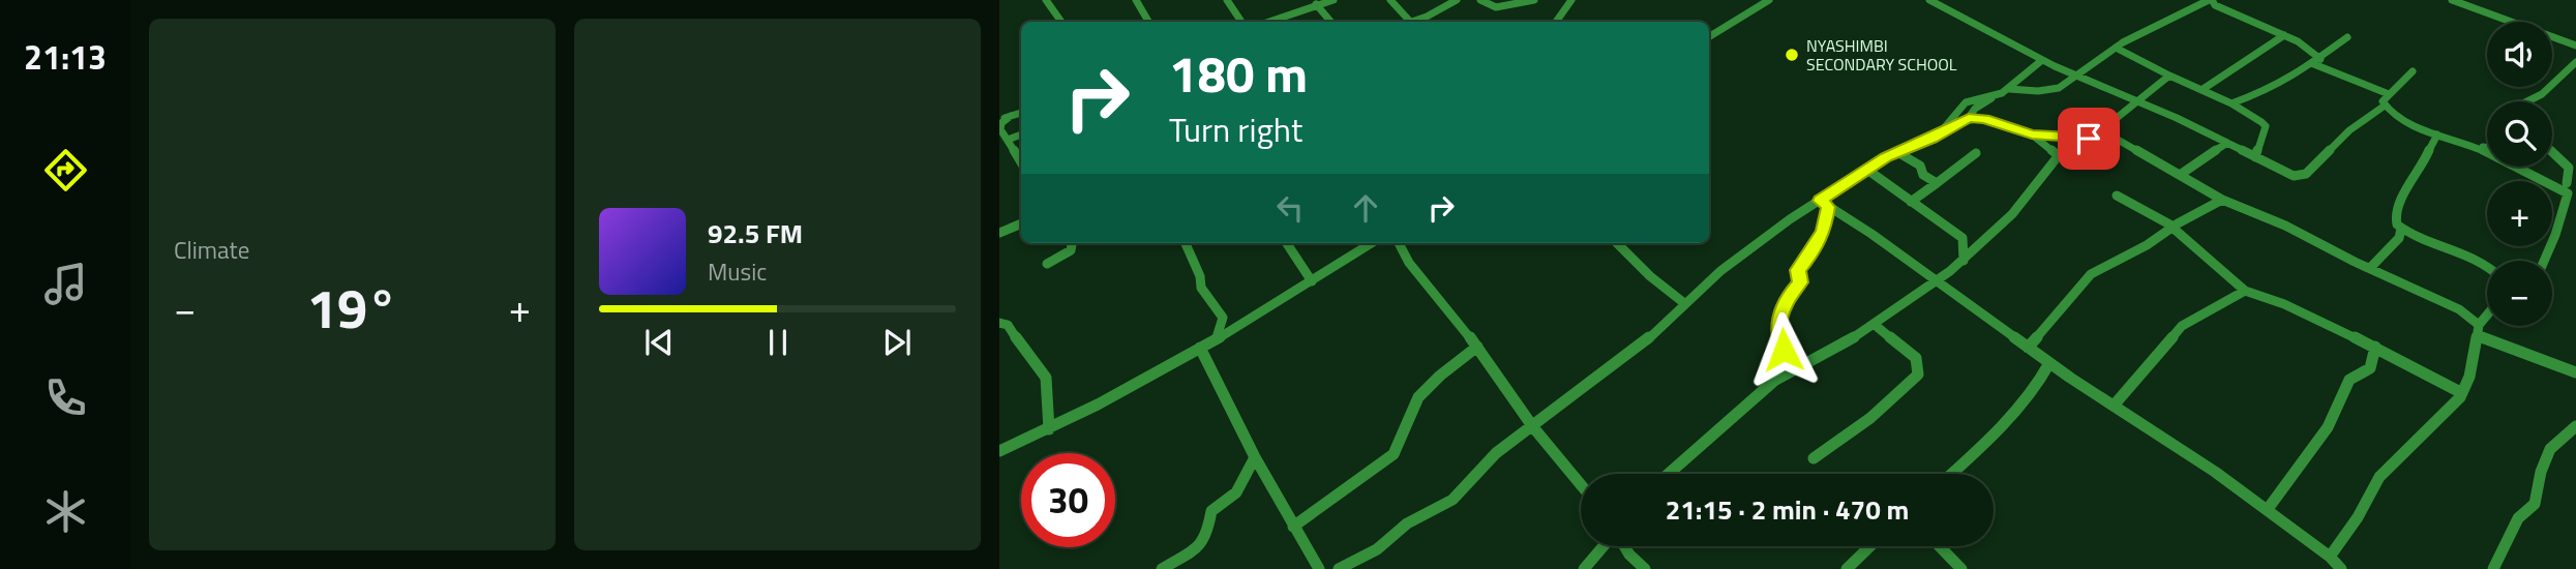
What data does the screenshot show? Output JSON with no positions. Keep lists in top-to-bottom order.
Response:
{
  "places": ["NYASHIMBI SECONDARY SCHOOL"],
  "page": {
    "tabs": "21:13",
    "tile": "Climate",
    "map_buttons": ["+", "−"],
    "turn": ["180 m", "Turn right"],
    "song": ["92.5 FM", "Music"],
    "heat": ["−", "19°", "+"],
    "limit": "30",
    "trip": "21:15 · 2 min · 470 m"
  }
}
